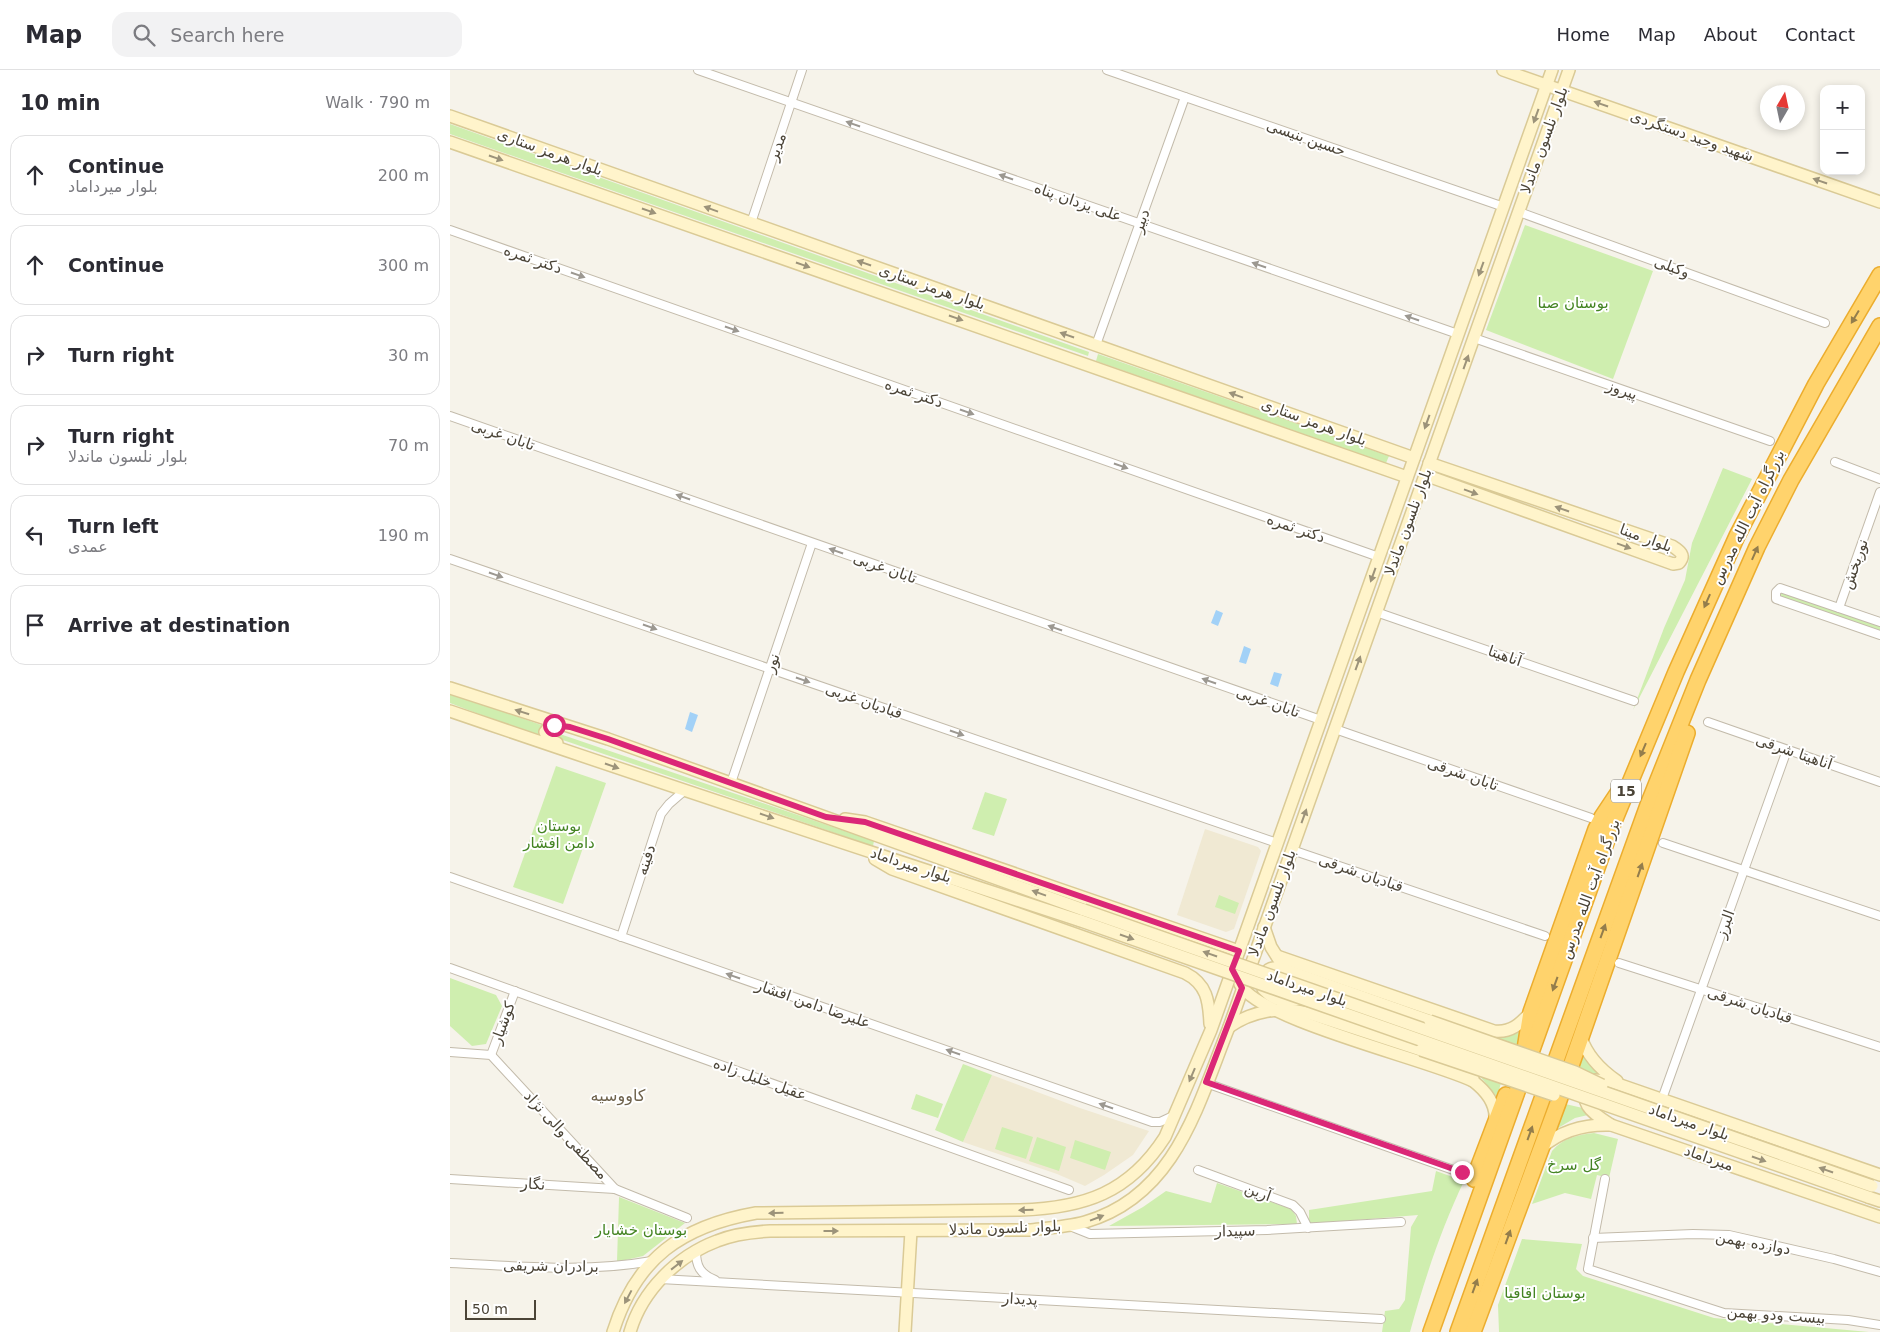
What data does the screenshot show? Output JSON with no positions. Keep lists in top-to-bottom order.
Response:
{
  "streets": {
    "highway": ["بزرگراه آیت الله مدرس", "15"],
    "main road": [
      "شهید وحید دستگردی",
      "بلوار نلسون ماندلا",
      "بلوار هرمز ستاری",
      "بلوار مینا",
      "بلوار میرداماد",
      "میرداماد"
    ],
    "street": [
      "حسین بنیسی",
      "مدیر",
      "علی یزدان پناه",
      "دبیر",
      "دکتر ثمره",
      "وكيلی",
      "پیروز",
      "تابان غربی",
      "نوربخش",
      "آناهیتا",
      "نور",
      "قبادیان غربی",
      "آناهیتا شرقی",
      "تابان شرقی",
      "دفینه",
      "قبادیان شرقی",
      "البرز",
      "علیرضا دامن افشار",
      "کوشیار",
      "عقیل خلیل زاده",
      "مصطفی والی نژاد",
      "نگار",
      "آرین",
      "سپیدار",
      "دوازده بهمن",
      "برادران شریفی",
      "پدیدار",
      "بیست ودو بهمن"
    ]
  },
  "crossings": [
    ["شهید وحید دستگردی", "بلوار نلسون ماندلا"],
    ["حسین بنیسی", "بلوار نلسون ماندلا"],
    ["حسین بنیسی", "دبیر"],
    ["بلوار نلسون ماندلا", "بلوار هرمز ستاری"],
    ["بلوار نلسون ماندلا", "علی یزدان پناه"],
    ["بلوار نلسون ماندلا", "دکتر ثمره"],
    ["بلوار نلسون ماندلا", "وكيلی"],
    ["بلوار نلسون ماندلا", "پیروز"],
    ["بلوار نلسون ماندلا", "تابان غربی"],
    ["بلوار نلسون ماندلا", "بلوار مینا"],
    ["بلوار نلسون ماندلا", "آناهیتا"],
    ["بلوار نلسون ماندلا", "قبادیان غربی"],
    ["بلوار نلسون ماندلا", "تابان شرقی"],
    ["بلوار نلسون ماندلا", "قبادیان شرقی"],
    ["بلوار نلسون ماندلا", "علیرضا دامن افشار"],
    ["بلوار نلسون ماندلا", "سپیدار"],
    ["بلوار نلسون ماندلا", "برادران شریفی"],
    ["بلوار نلسون ماندلا", "پدیدار"],
    ["مدیر", "بلوار هرمز ستاری"],
    ["مدیر", "علی یزدان پناه"],
    ["بلوار هرمز ستاری", "دبیر"],
    ["علی یزدان پناه", "دبیر"],
    ["تابان غربی", "نور"],
    ["نور", "قبادیان غربی"],
    ["نور", "بلوار میرداماد"],
    ["آناهیتا شرقی", "البرز"],
    ["دفینه", "بلوار میرداماد"],
    ["دفینه", "علیرضا دامن افشار"],
    ["قبادیان شرقی", "البرز"],
    ["کوشیار", "عقیل خلیل زاده"],
    ["کوشیار", "مصطفی والی نژاد"],
    ["مصطفی والی نژاد", "نگار"],
    ["آرین", "سپیدار"],
    ["دوازده بهمن", "بیست ودو بهمن"]
  ],
  "one_way": [
    "شهید وحید دستگردی",
    "علی یزدان پناه",
    "دکتر ثمره",
    "تابان غربی",
    "قبادیان غربی",
    "علیرضا دامن افشار"
  ],
  "districts": ["کاووسیه"],
  "parks": [
    "بوستان صبا",
    "بوستان دامن افشار",
    "گل سرخ",
    "بوستان خشایار",
    "بوستان اقاقیا"
  ],
  "scale_bar": "50 m",
  "north": "top",
  "page": {
    "header": "Map",
    "search": "Search here",
    "nav": [
      "Home",
      "Map",
      "About",
      "Contact"
    ],
    "heading": ["10 min", "Walk · 790 m"],
    "map_buttons": ["+", "−"],
    "list": [
      ["Continue", "بلوار میرداماد", "200 m"],
      ["Continue", "300 m"],
      ["Turn right", "30 m"],
      ["Turn right", "بلوار نلسون ماندلا", "70 m"],
      ["Turn left", "عمدی", "190 m"],
      "Arrive at destination"
    ],
    "scale": "50 m"
  }
}
